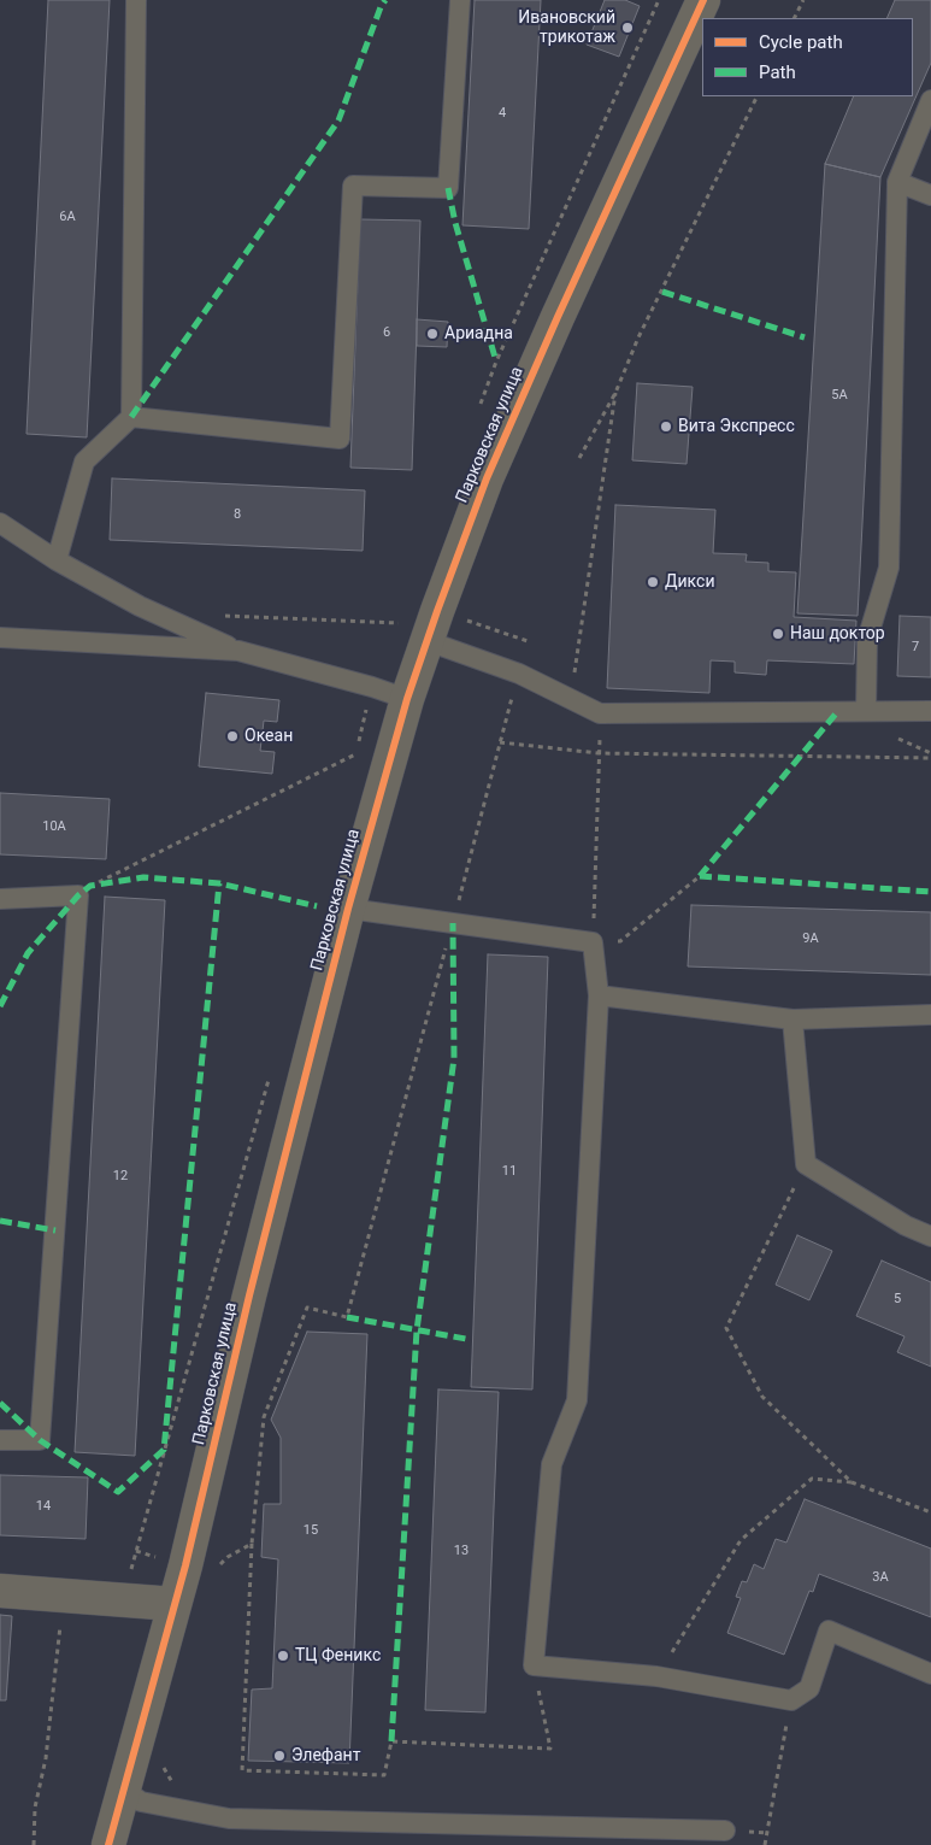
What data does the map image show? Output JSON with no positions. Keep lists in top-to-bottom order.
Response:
{
  "streets": {
    "street": ["Парковская улица"]
  },
  "places": [
    "Ивановский трикотаж",
    "Ариадна",
    "Вита Экспресс",
    "Дикси",
    "Наш доктор",
    "Океан",
    "ТЦ Феникс",
    "Элефант"
  ],
  "house_numbers": [
    "4",
    "6А",
    "6",
    "5А",
    "8",
    "7",
    "10А",
    "9А",
    "11",
    "12",
    "5",
    "14",
    "15",
    "13",
    "3А"
  ],
  "legend": ["Cycle path", "Path"]
}
